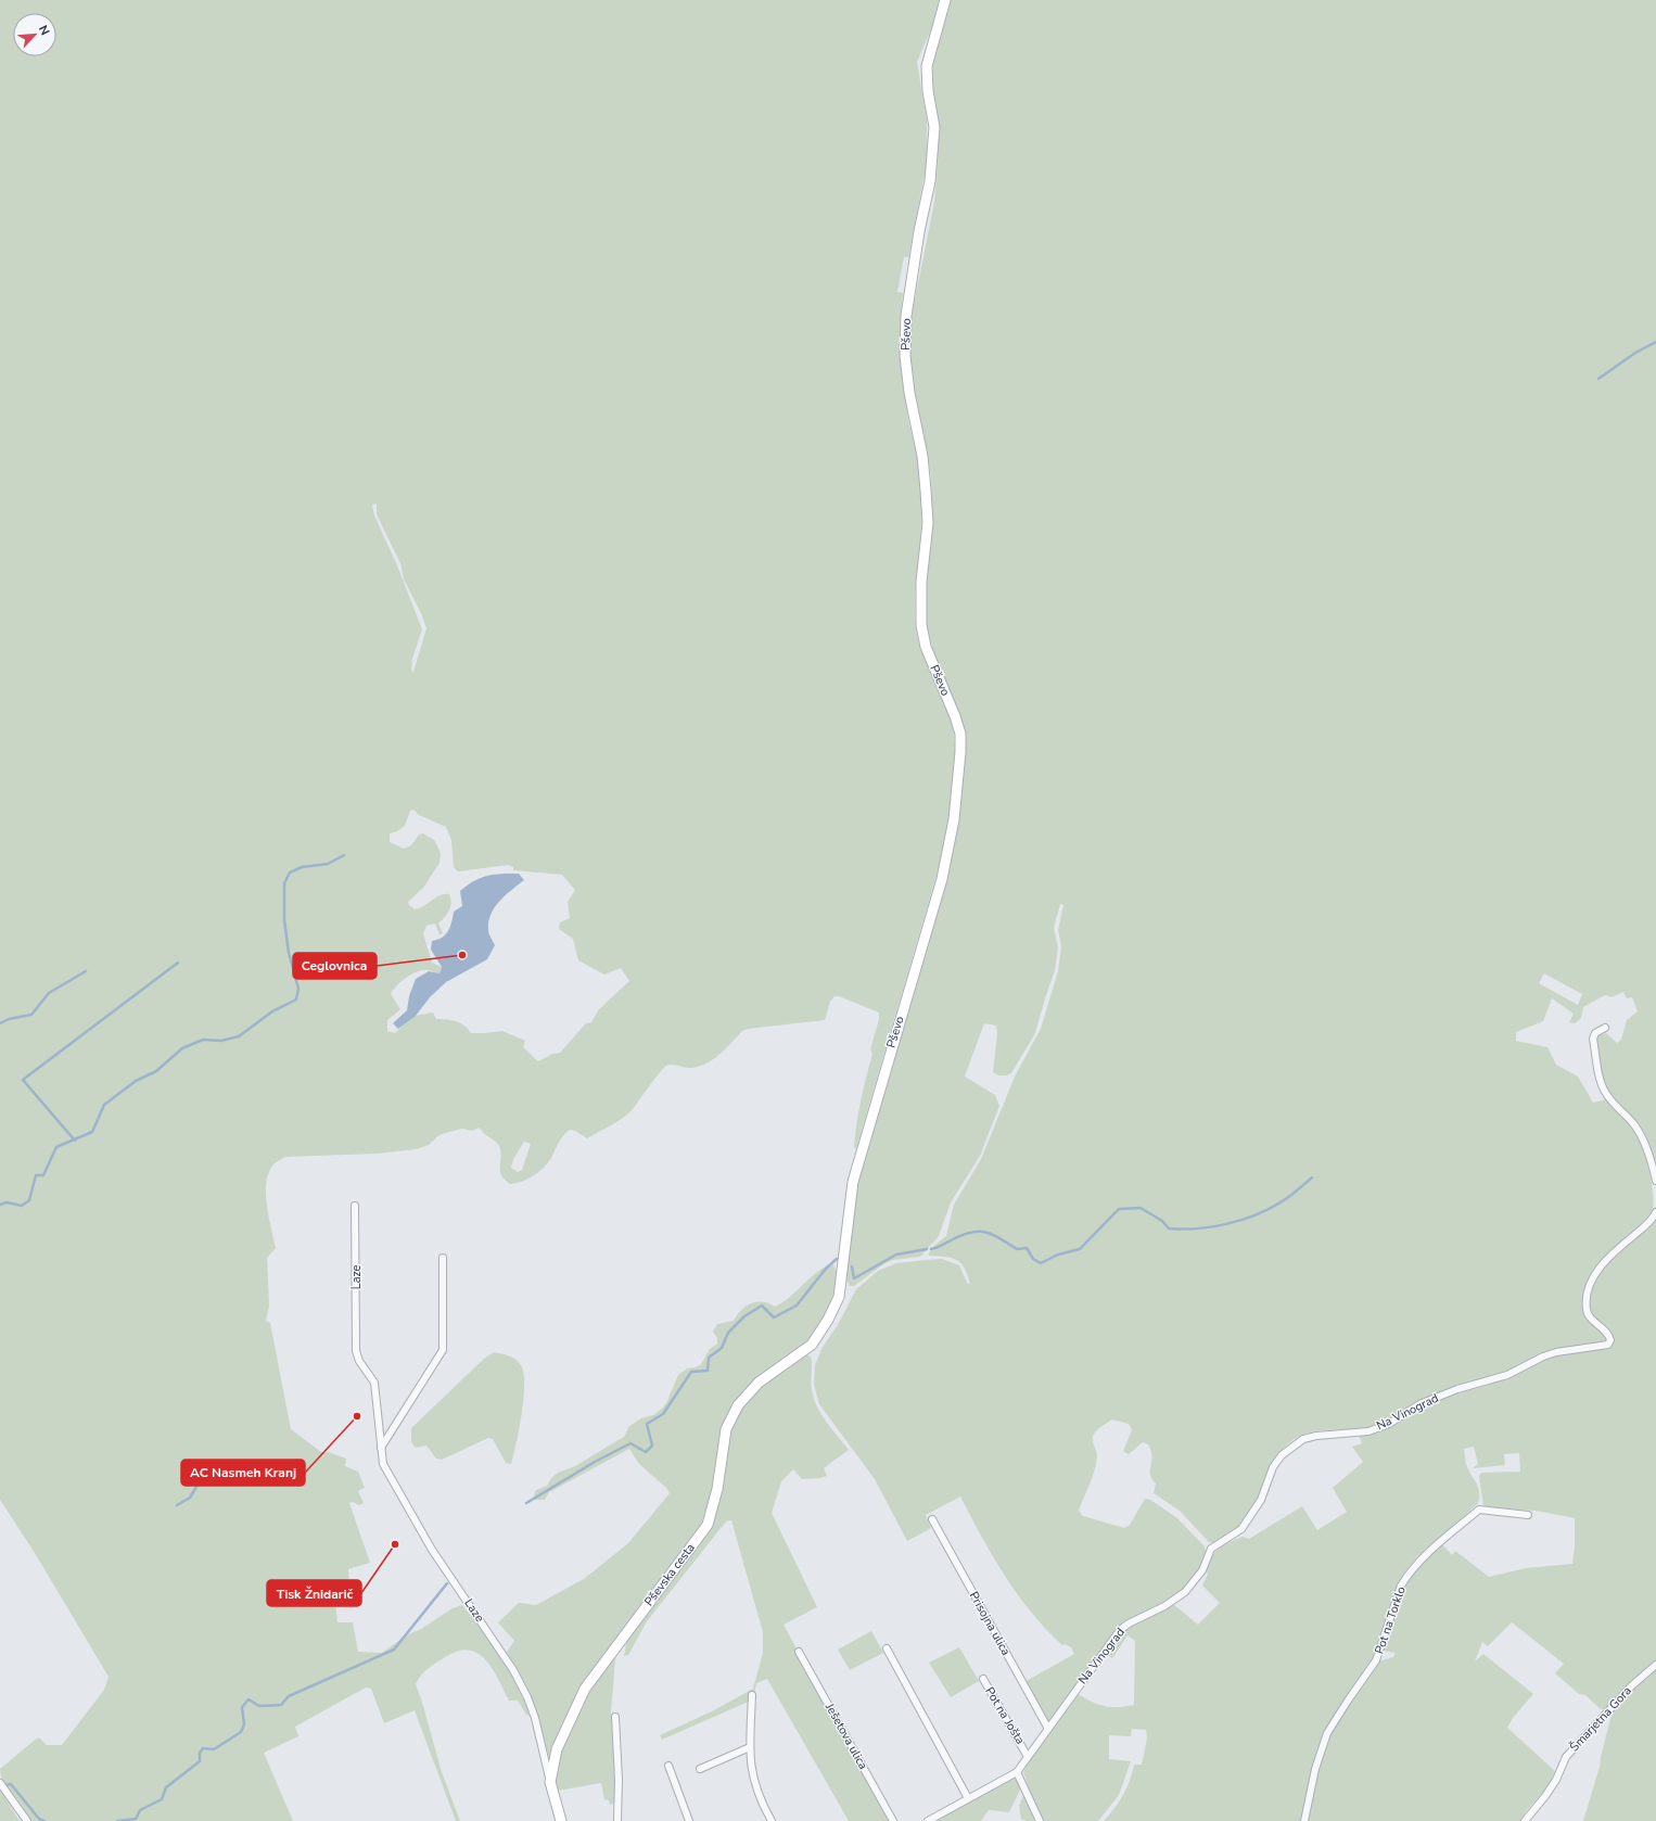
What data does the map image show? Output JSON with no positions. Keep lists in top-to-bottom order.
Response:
{
  "streets": {
    "street": [
      "Pševo",
      "Laze",
      "Na Vinograd",
      "Pševska cesta",
      "Pot na Torklo",
      "Prisojna ulica",
      "Pot na Jošta",
      "Šmarjetna Gora",
      "Ješetova ulica"
    ]
  },
  "crossings": [
    ["Pševo", "Pševska cesta"],
    ["Laze", "Pševska cesta"],
    ["Na Vinograd", "Prisojna ulica"],
    ["Na Vinograd", "Pot na Jošta"]
  ],
  "places": ["Ceglovnica", "AC Nasmeh Kranj", "Tisk Žnidarič"],
  "north": "top right"
}
